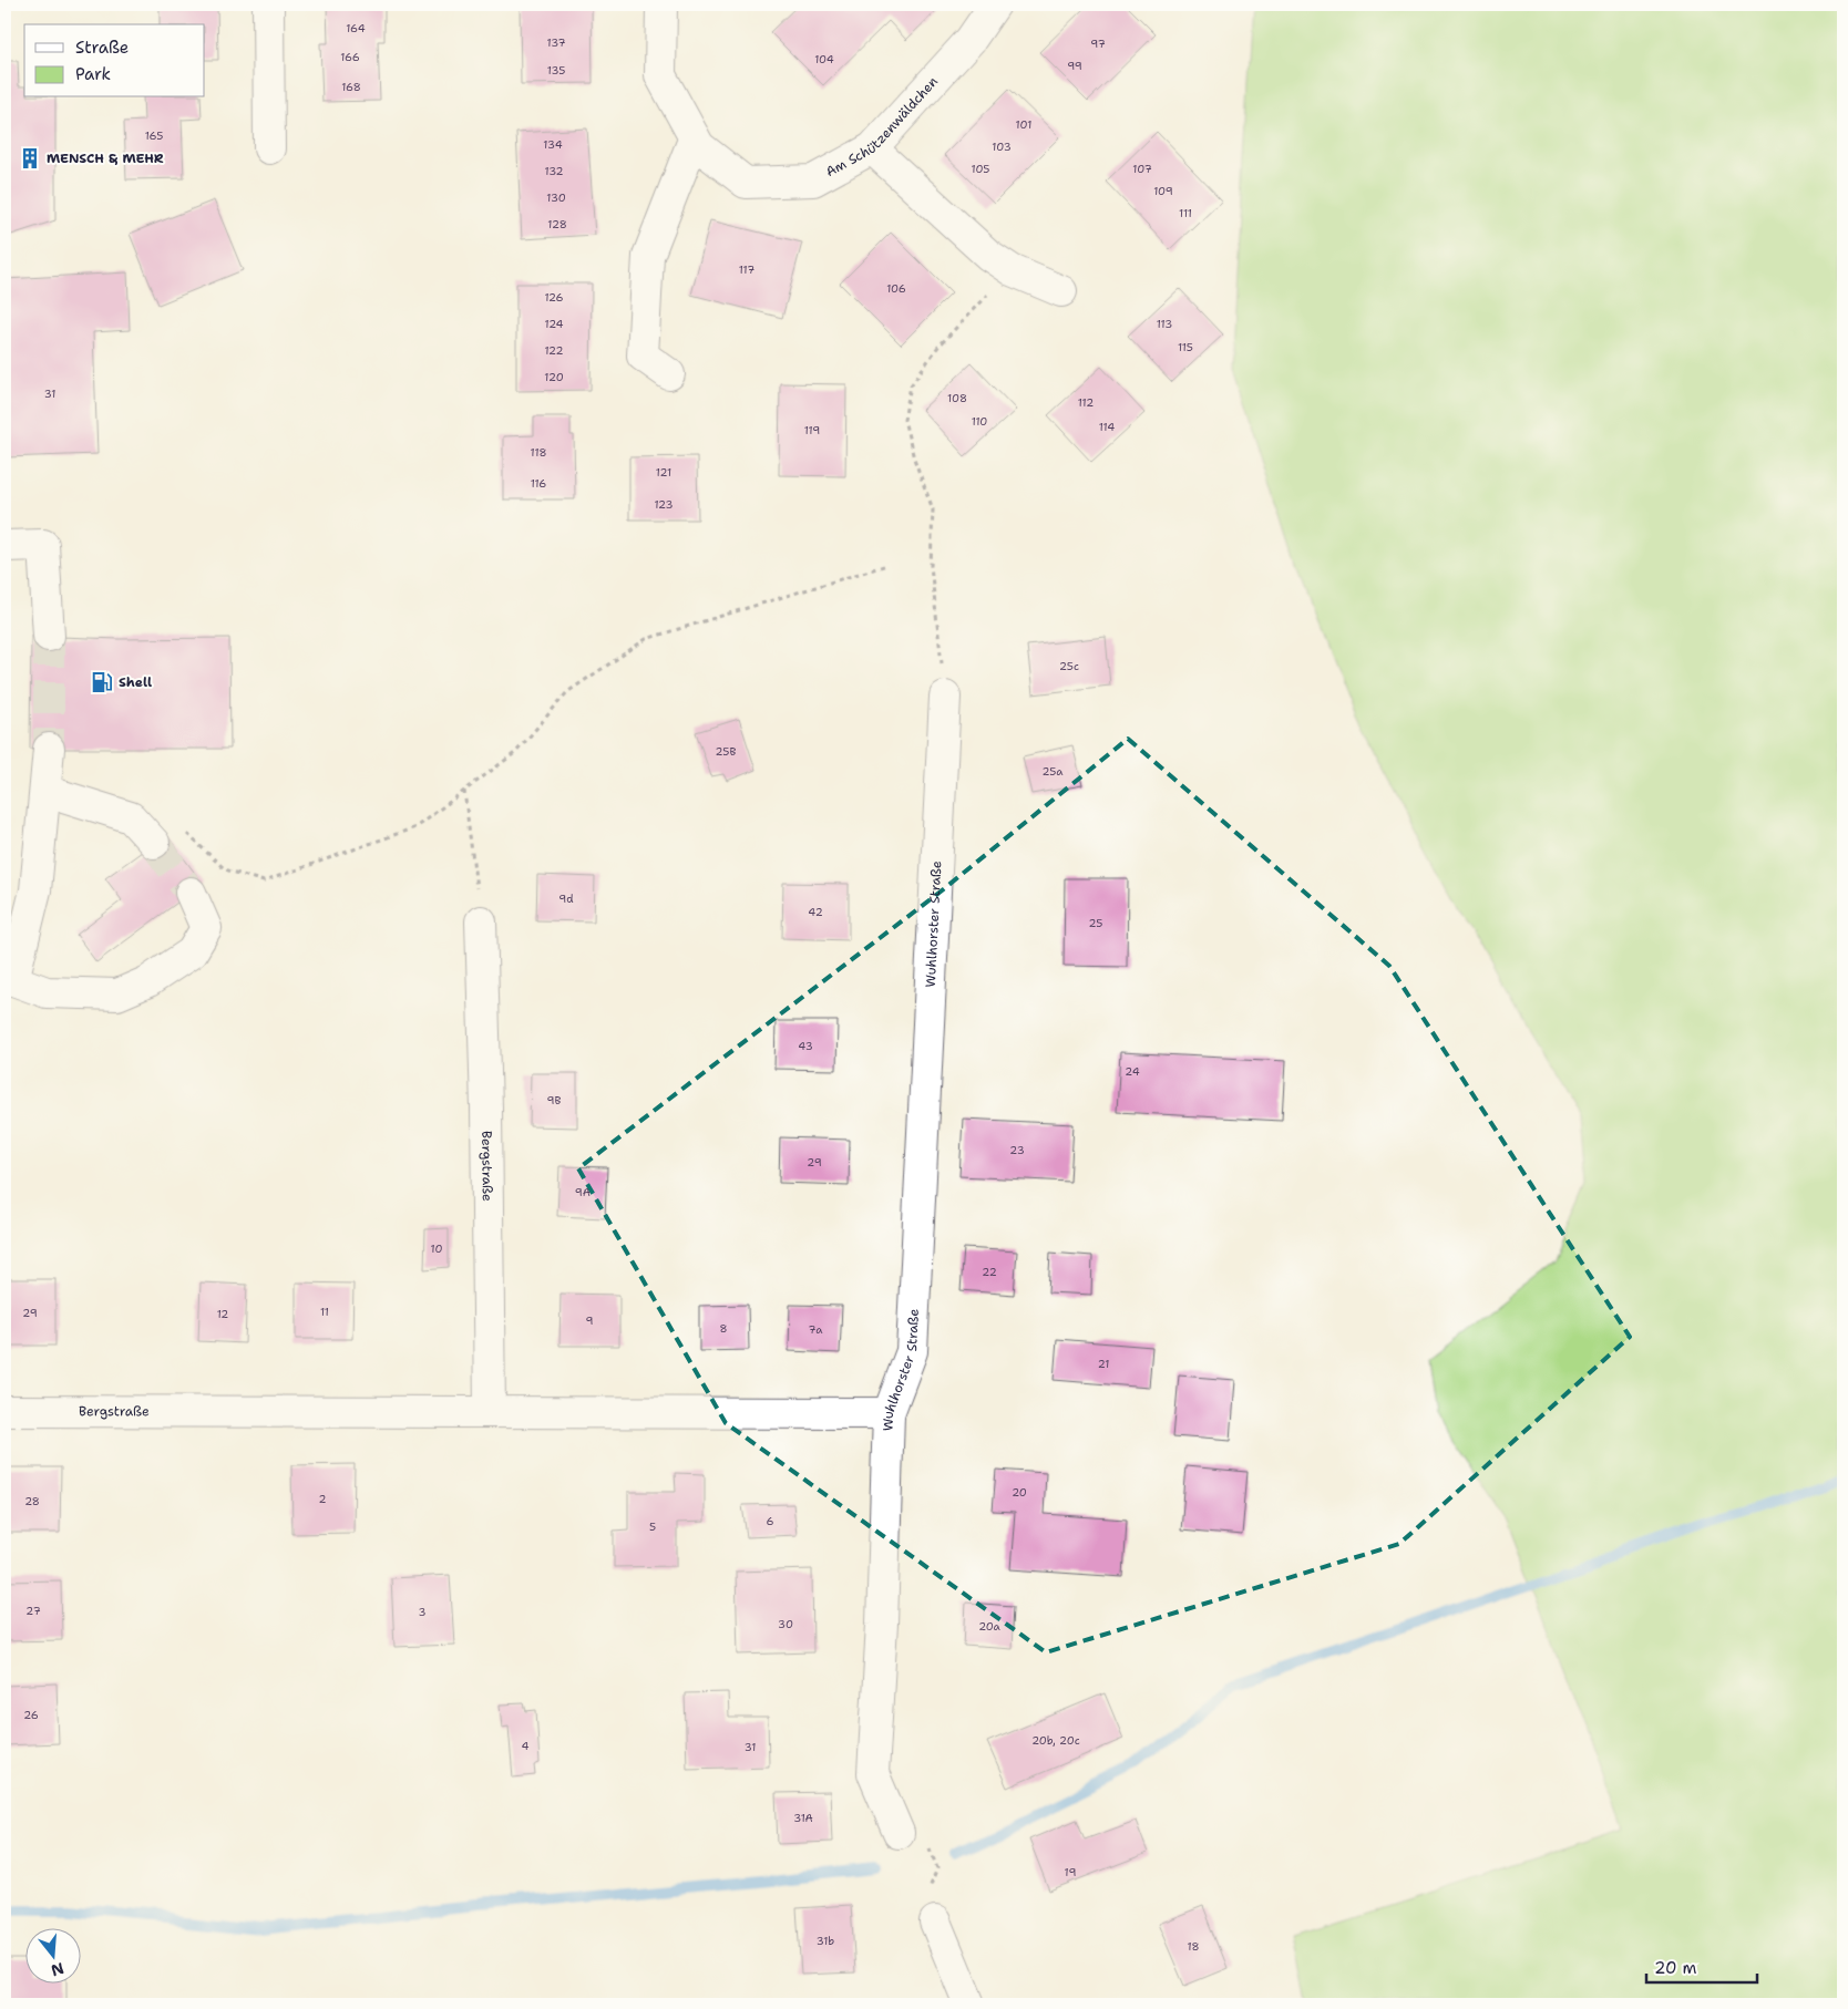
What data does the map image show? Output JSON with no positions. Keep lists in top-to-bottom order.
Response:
{
  "streets": {
    "street": ["Am Schützenwäldchen", "Wuhlhorster Straße", "Bergstraße"]
  },
  "crossings": [
    ["Wuhlhorster Straße", "Bergstraße"]
  ],
  "places": {
    "building": ["MENSCH & MEHR"],
    "fuel station": ["Shell"]
  },
  "house_numbers": [
    "164",
    "137",
    "97",
    "166",
    "104",
    "99",
    "135",
    "168",
    "101",
    "165",
    "134",
    "103",
    "105",
    "107",
    "132",
    "109",
    "130",
    "111",
    "128",
    "117",
    "106",
    "126",
    "124",
    "113",
    "115",
    "122",
    "120",
    "31",
    "108",
    "112",
    "110",
    "114",
    "119",
    "118",
    "121",
    "116",
    "123",
    "25c",
    "25B",
    "25a",
    "9d",
    "42",
    "25",
    "43",
    "24",
    "9B",
    "23",
    "29",
    "9A",
    "10",
    "22",
    "11",
    "29",
    "12",
    "9",
    "8",
    "7a",
    "21",
    "20",
    "2",
    "28",
    "6",
    "5",
    "27",
    "3",
    "30",
    "20a",
    "26",
    "20b, 20c",
    "4",
    "31",
    "31A",
    "19",
    "31b",
    "18"
  ],
  "legend": ["Straße", "Park"],
  "scale_bar": "20 m",
  "north": "bottom"
}
